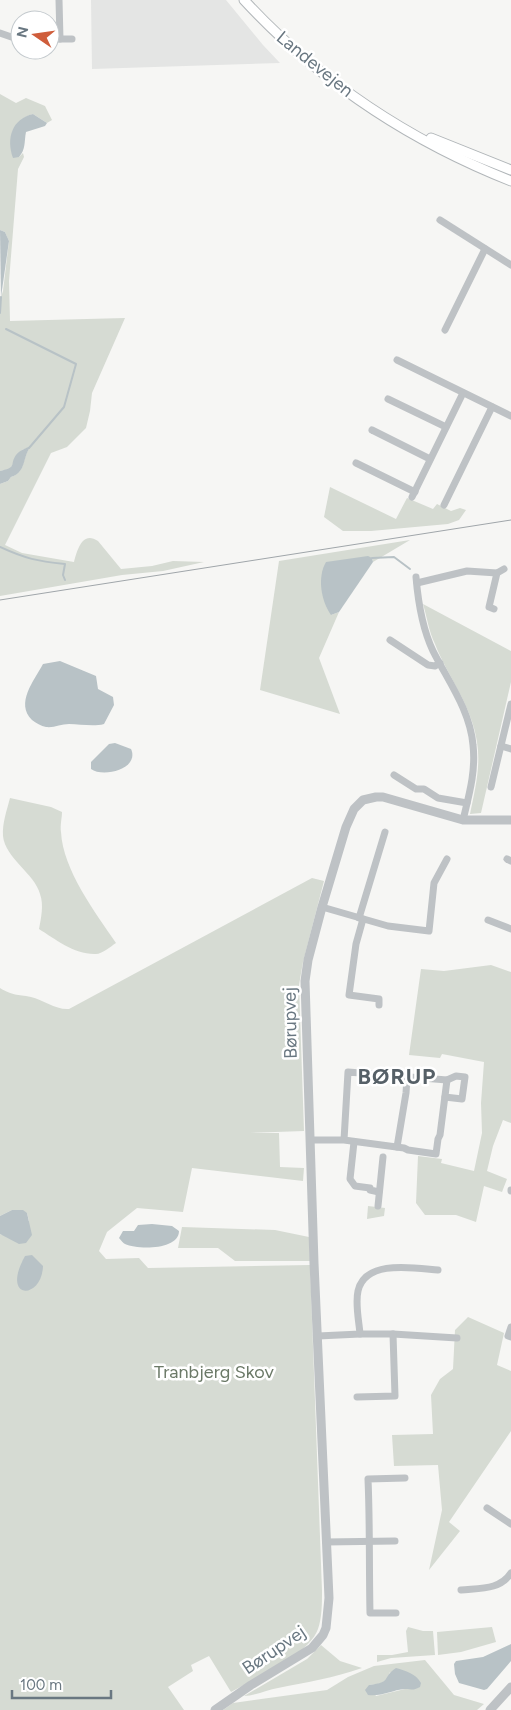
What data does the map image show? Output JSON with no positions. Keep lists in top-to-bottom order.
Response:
{
  "streets": {
    "main road": ["Landevejen"],
    "street": ["Børupvej"]
  },
  "districts": ["BØRUP"],
  "parks": ["Tranbjerg Skov"],
  "scale_bar": "100 m",
  "north": "left"
}
